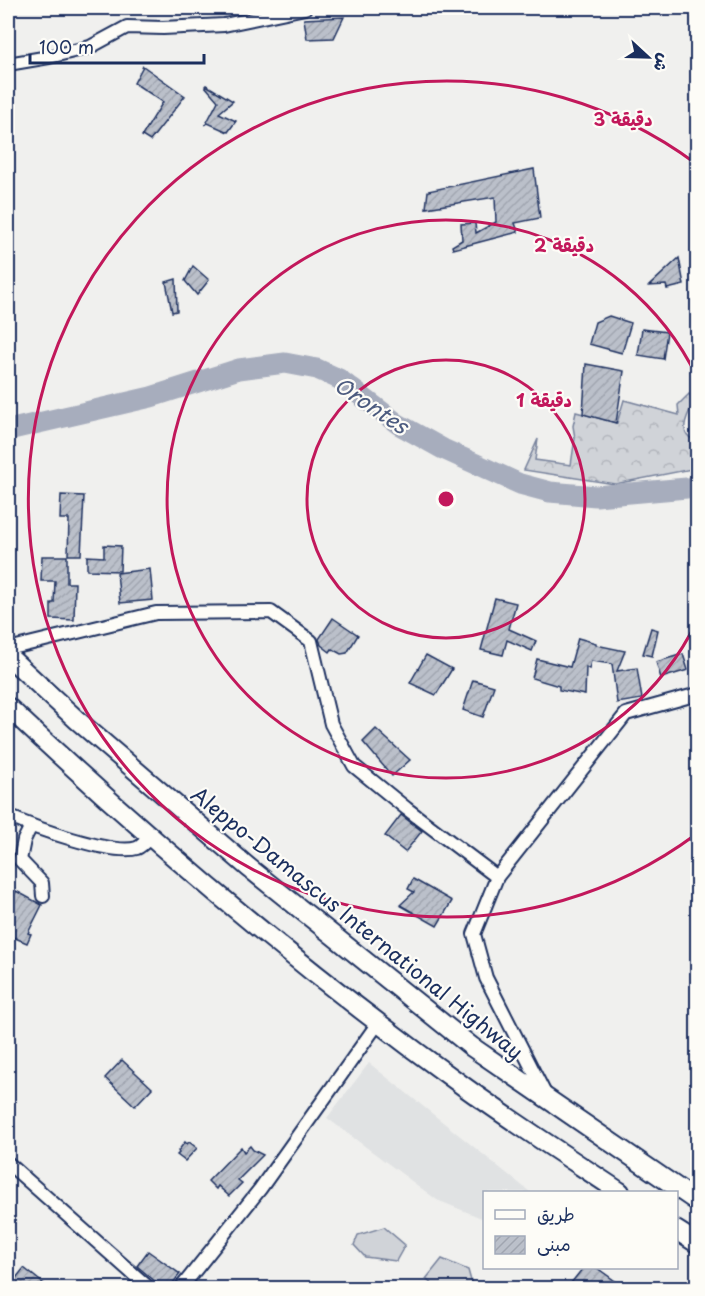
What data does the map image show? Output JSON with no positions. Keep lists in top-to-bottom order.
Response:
{
  "streets": {
    "highway": ["Aleppo-Damascus International Highway"]
  },
  "water": ["Orontes"],
  "legend": ["طريق", "مبنى"],
  "scale_bar": "100 m",
  "north": "right",
  "rings": ["3 دقيقة", "2 دقيقة", "1 دقيقة"]
}
